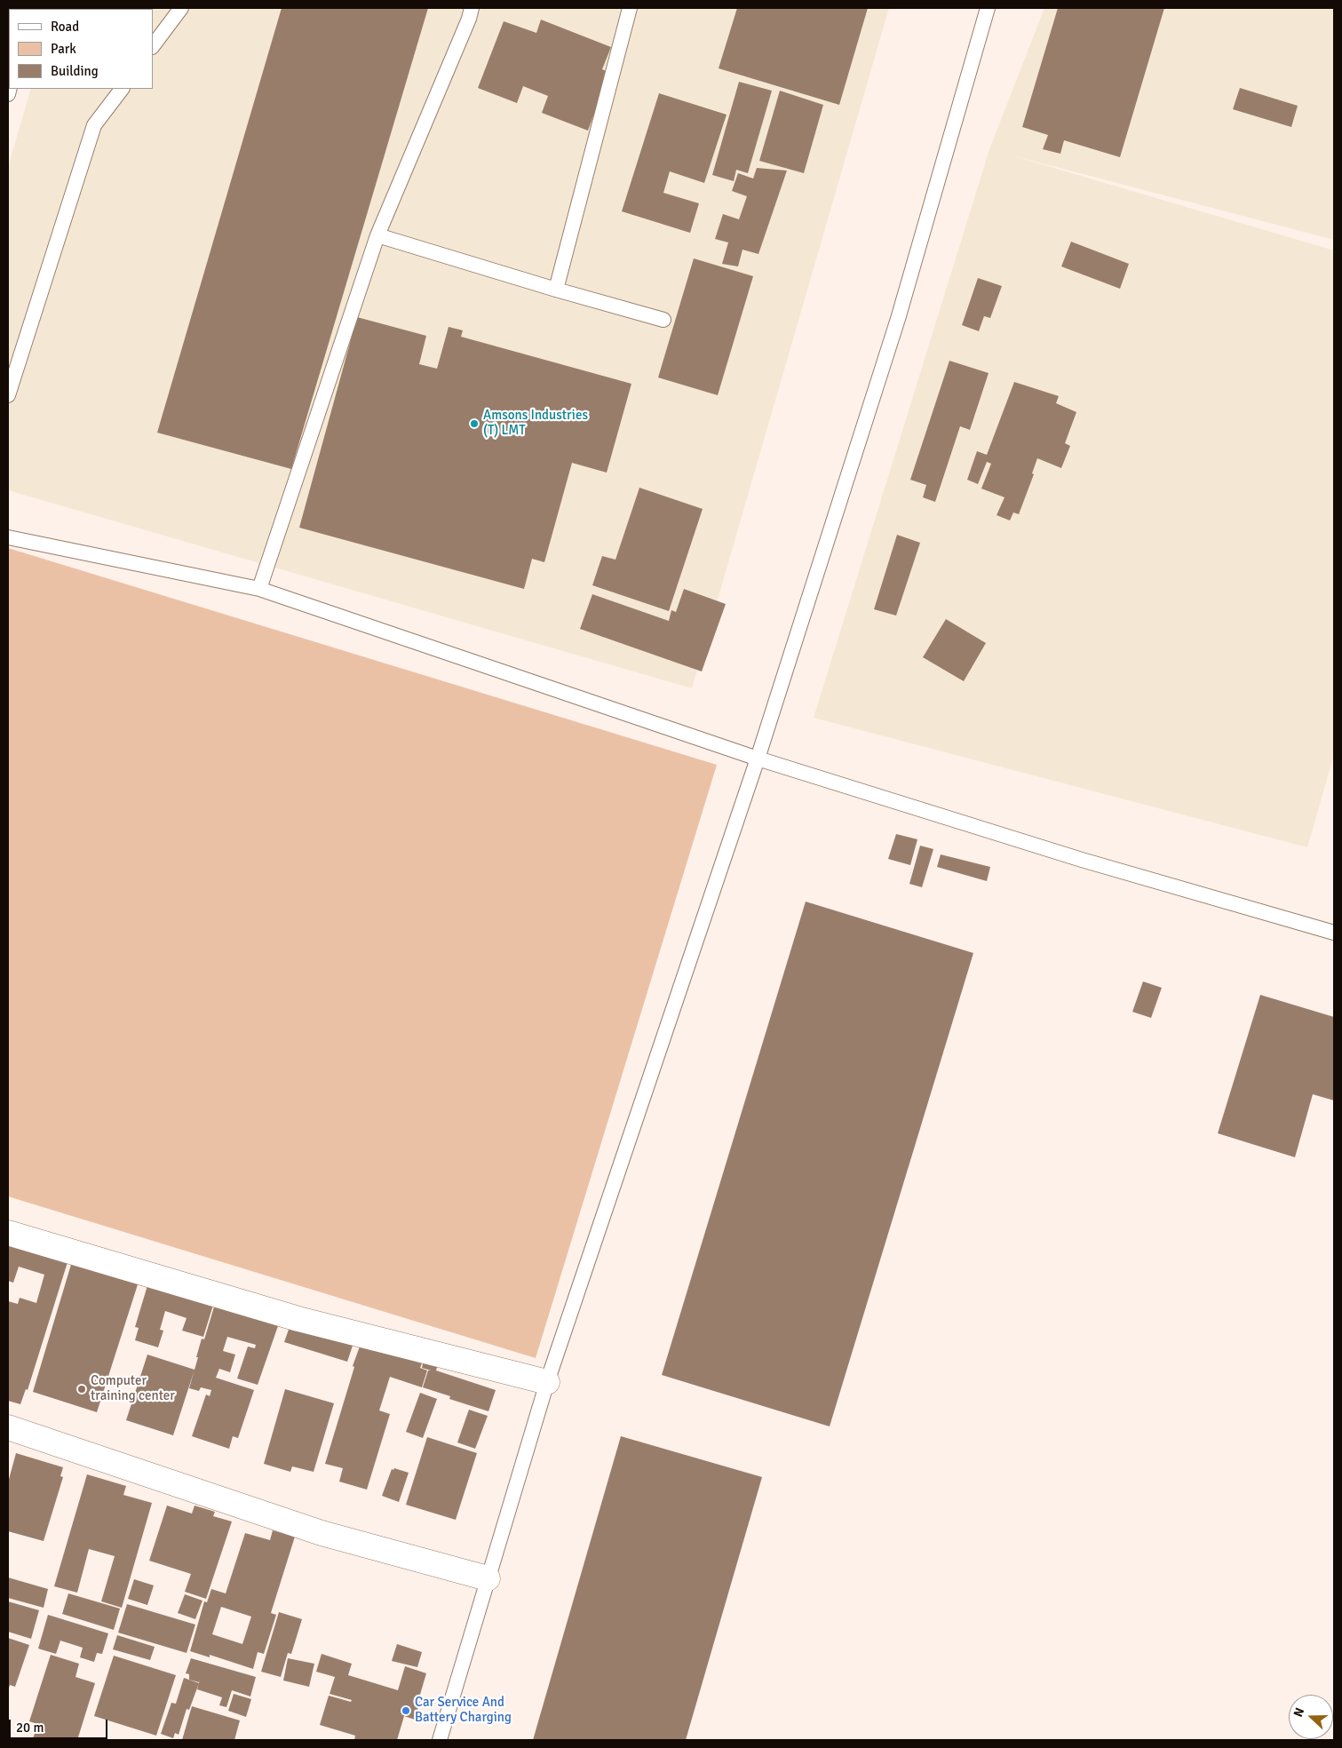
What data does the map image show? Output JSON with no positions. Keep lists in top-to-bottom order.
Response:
{
  "places": ["Amsons Industries (T) LMT", "Computer training center", "Car Service And Battery Charging"],
  "legend": ["Road", "Park", "Building"],
  "scale_bar": "20 m",
  "north": "left"
}
